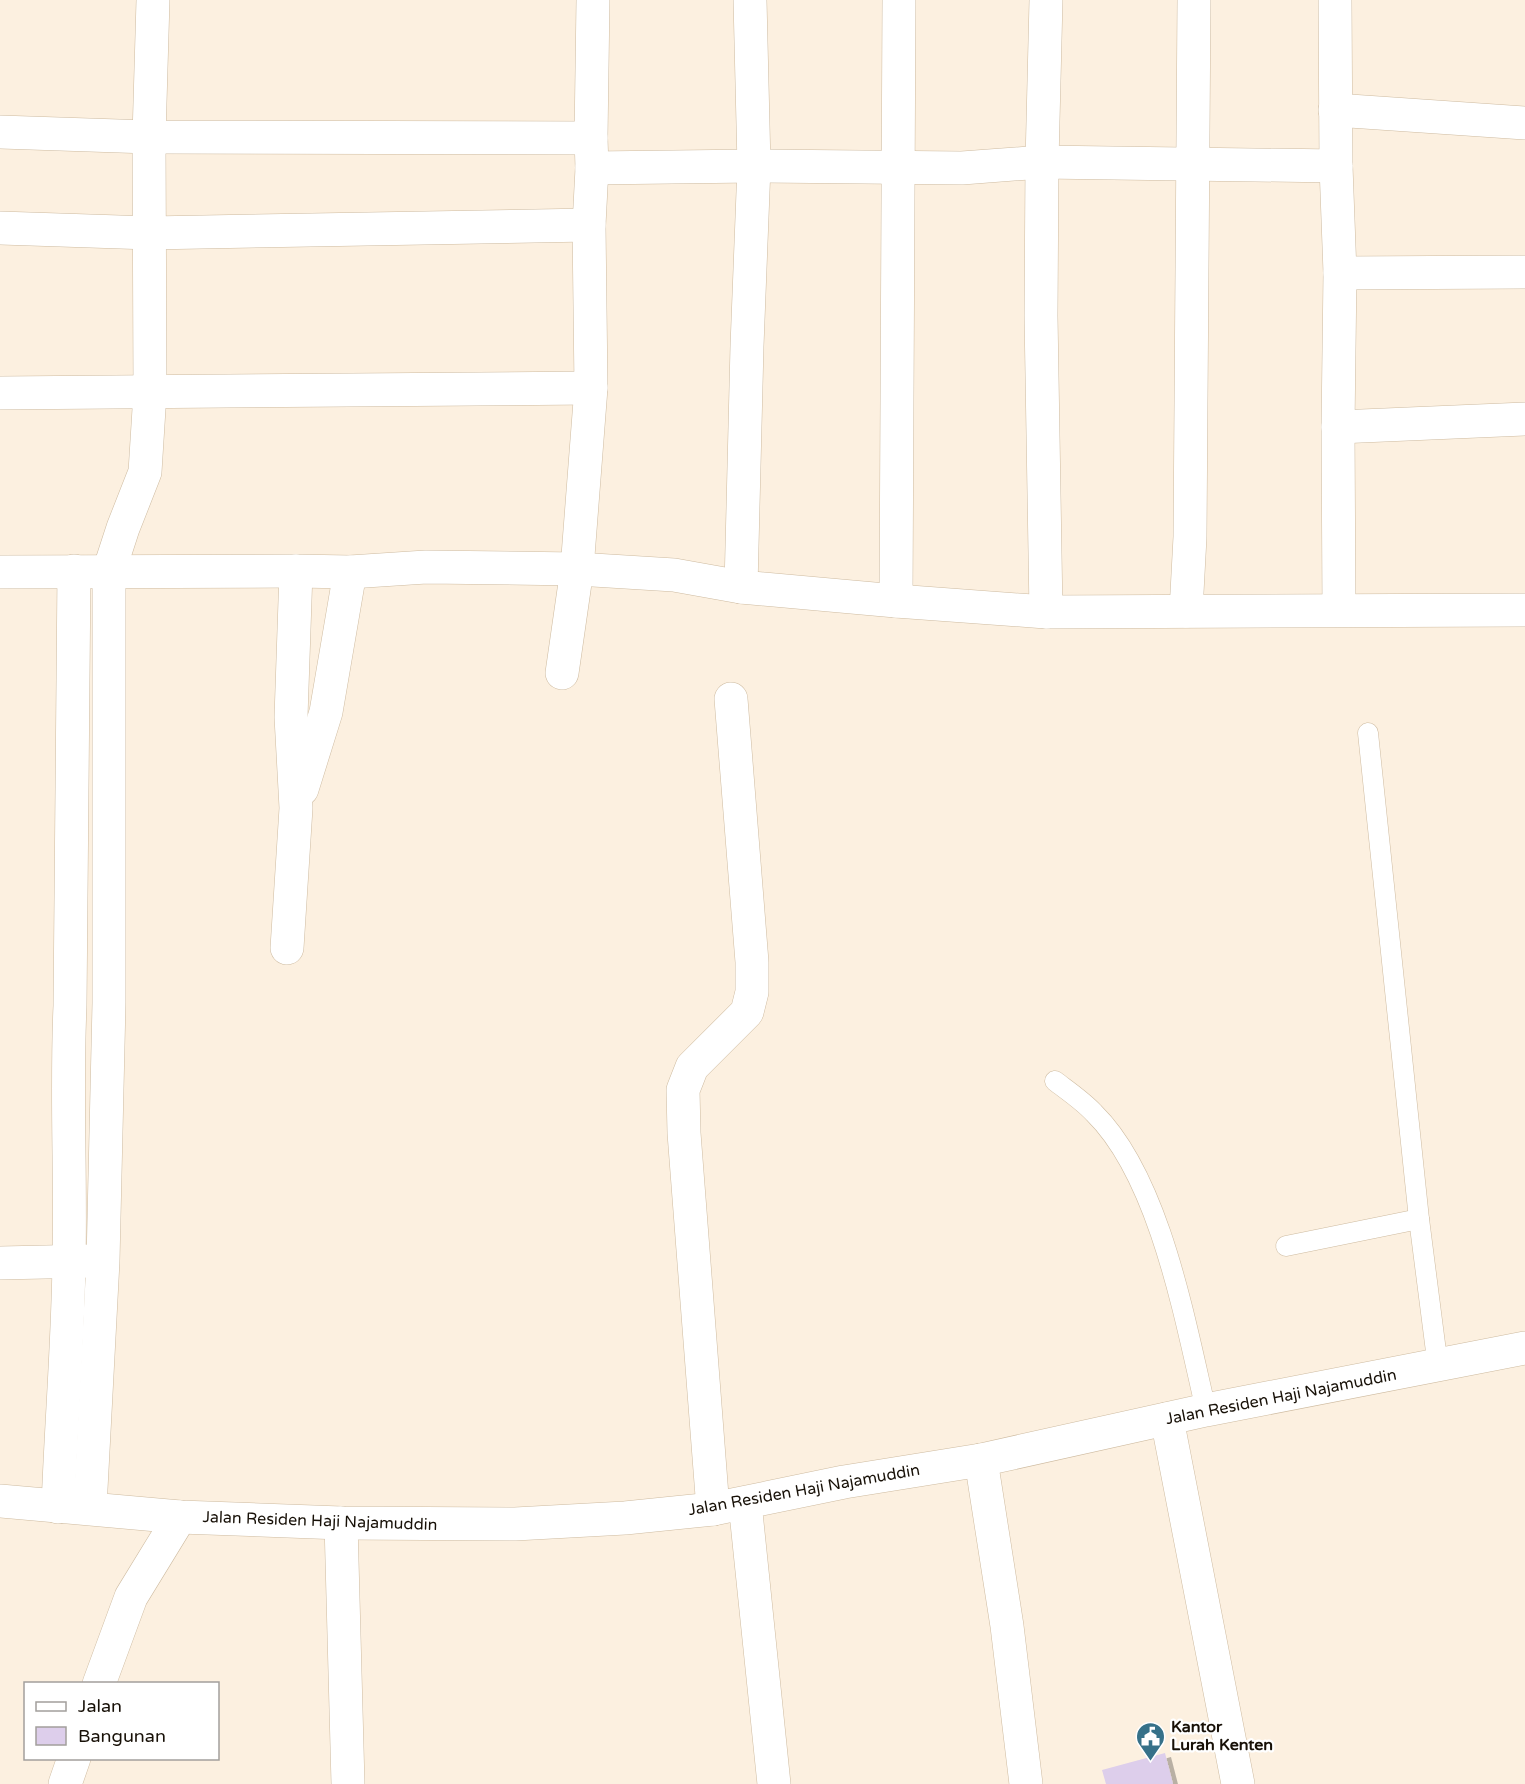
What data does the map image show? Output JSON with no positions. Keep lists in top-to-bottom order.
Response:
{
  "streets": {
    "street": ["Jalan Residen Haji Najamuddin"]
  },
  "places": {
    "public building": ["Kantor Lurah Kenten"]
  },
  "legend": ["Jalan", "Bangunan"]
}
